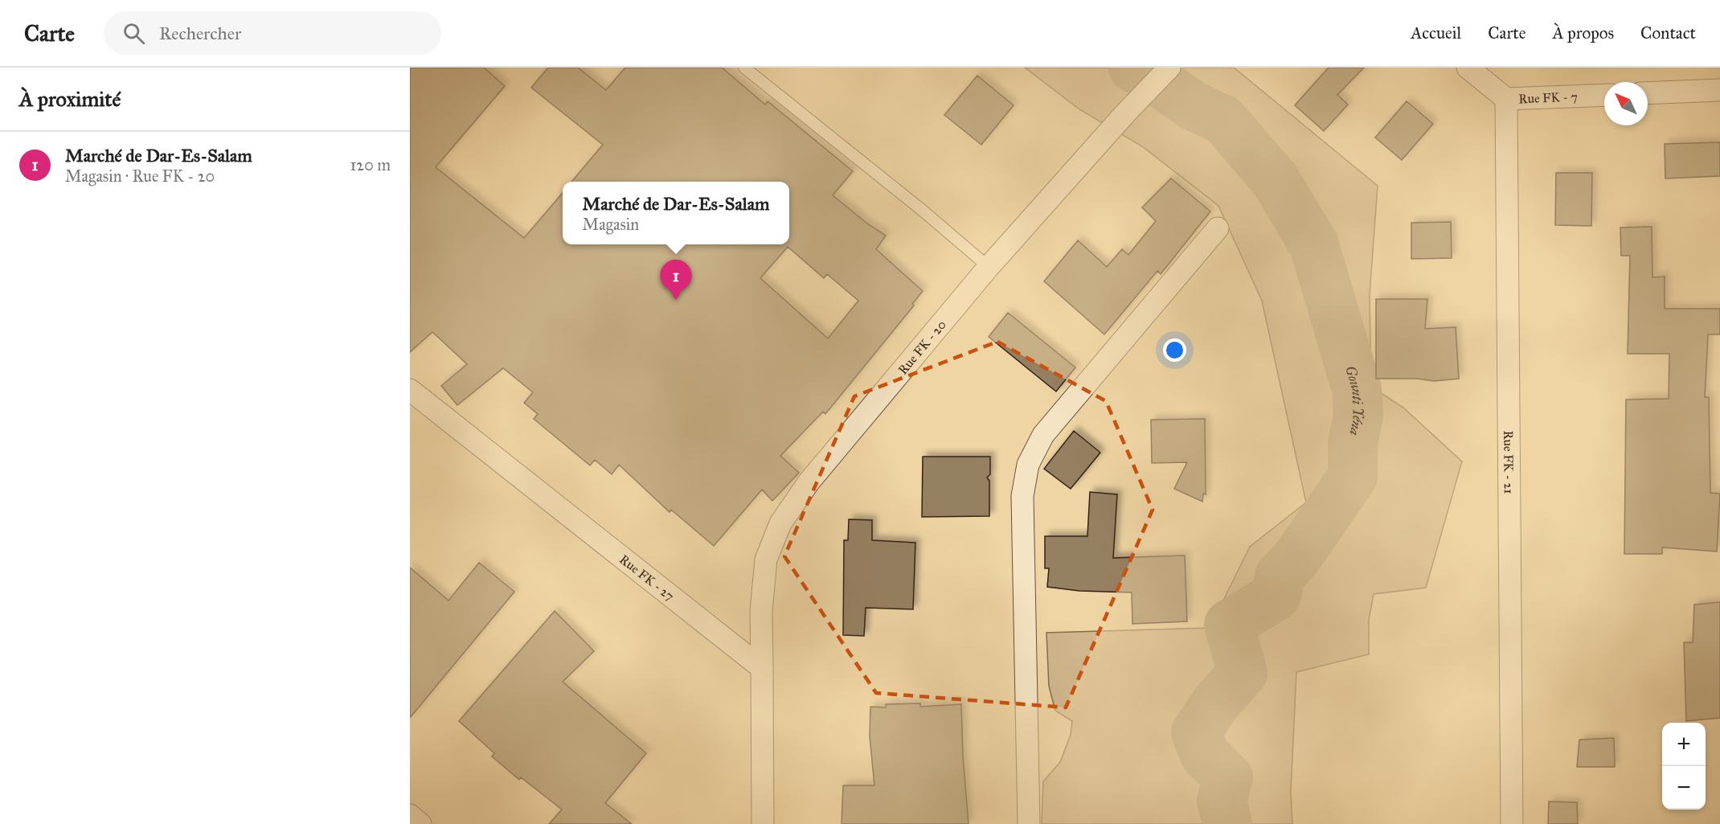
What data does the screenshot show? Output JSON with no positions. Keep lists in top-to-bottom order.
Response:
{
  "streets": {
    "street": [
      "Rue FK - 7",
      "Rue FK - 20",
      "Rue FK - 21",
      "Rue FK - 27"
    ]
  },
  "crossings": [
    ["Rue FK - 7", "Rue FK - 21"],
    ["Rue FK - 20", "Rue FK - 27"]
  ],
  "water": ["Gounti Yéna"],
  "north": "top left",
  "page": {
    "header": "Carte",
    "search": "Rechercher",
    "nav": [
      "Accueil",
      "Carte",
      "À propos",
      "Contact"
    ],
    "heading": "À proximité",
    "list": [
      {
        "mark": "1",
        "name": "Marché de Dar-Es-Salam",
        "note": "Magasin · Rue FK - 20",
        "value": "120 m"
      }
    ],
    "popup": ["Marché de Dar-Es-Salam", "Magasin"],
    "pins": "1",
    "map_buttons": ["+", "−"]
  }
}
